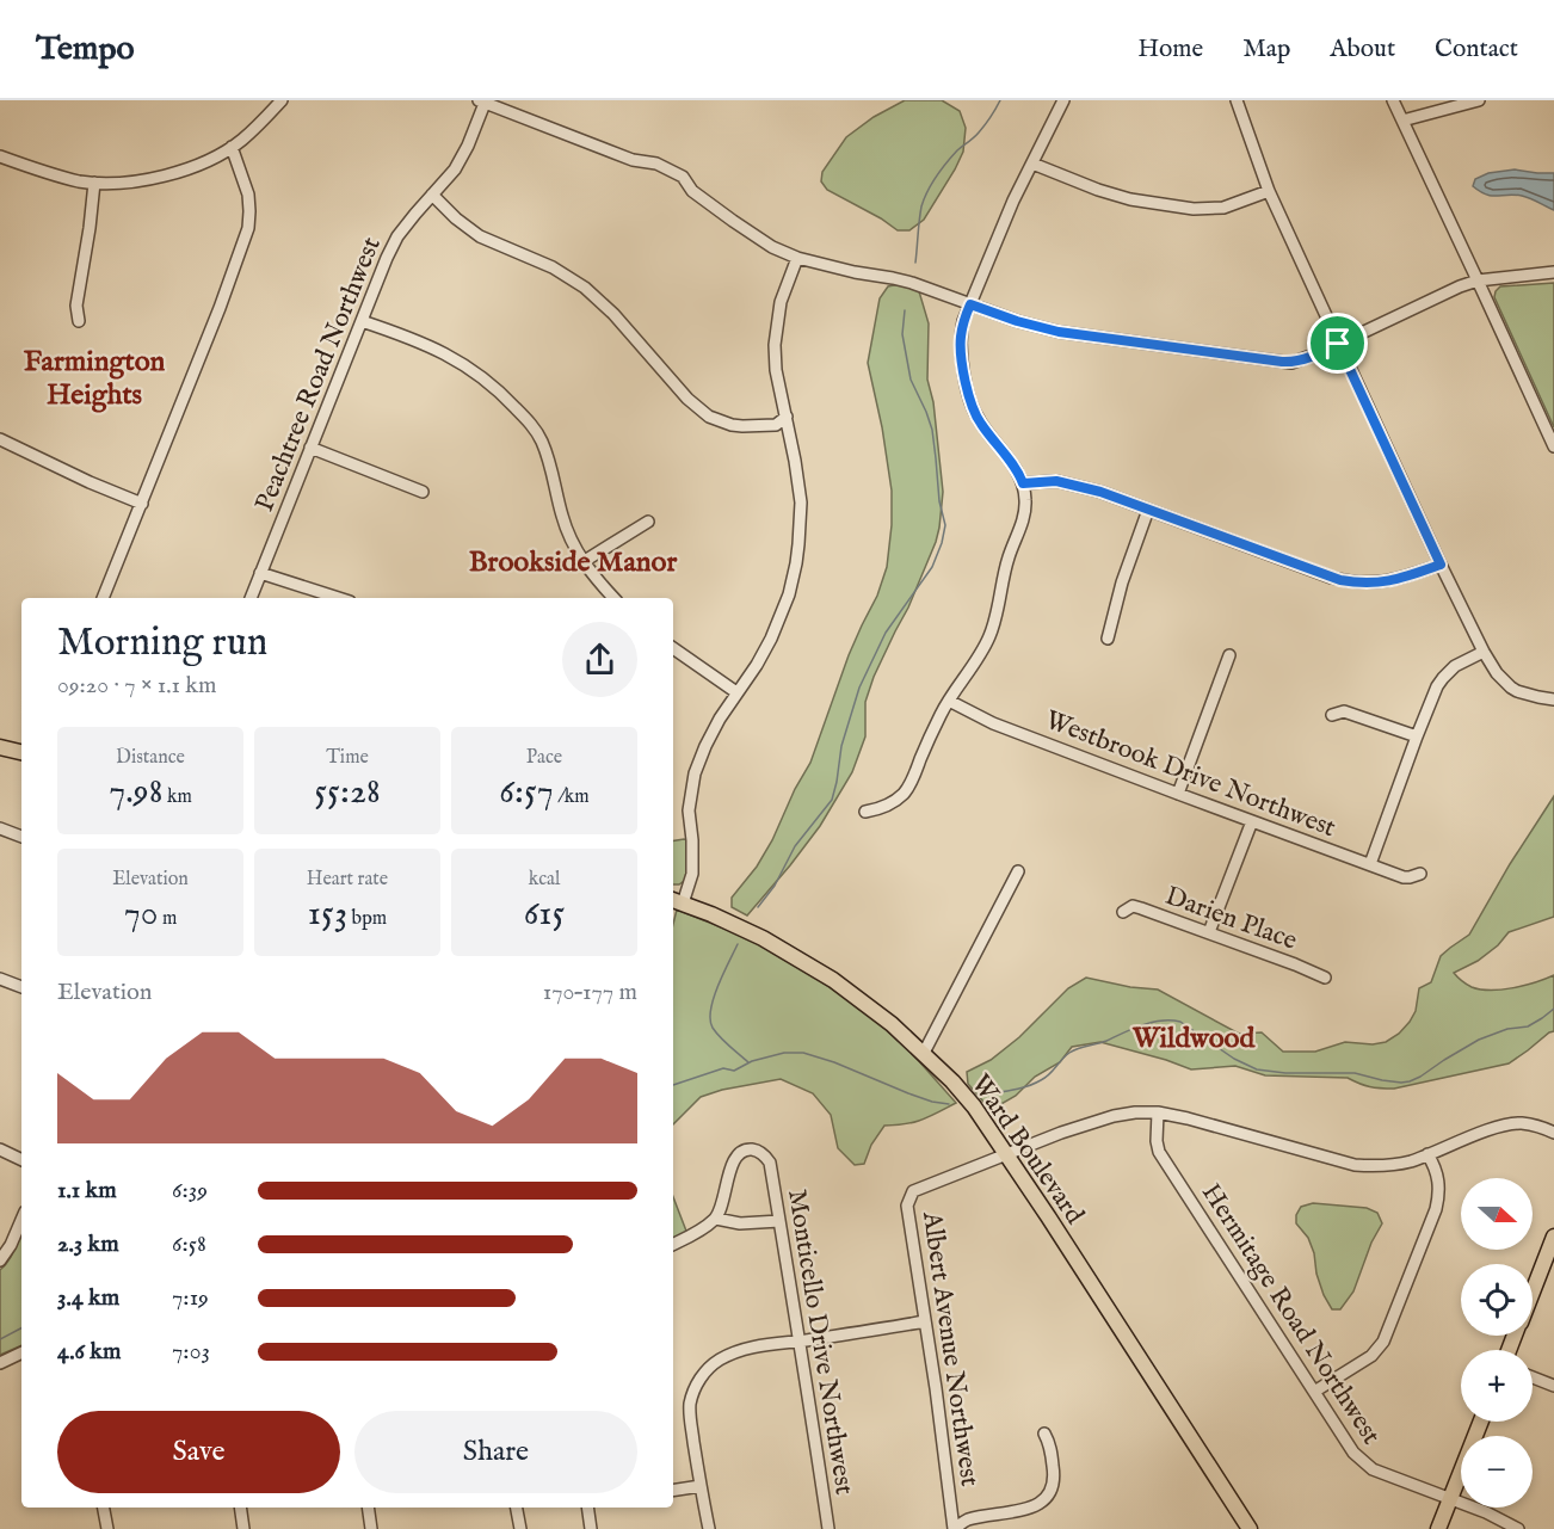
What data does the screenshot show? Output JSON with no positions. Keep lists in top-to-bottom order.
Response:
{
  "streets": {
    "main road": ["Ward Boulevard"],
    "street": [
      "Peachtree Road Northwest",
      "Westbrook Drive Northwest",
      "Darien Place",
      "Hermitage Road Northwest",
      "Monticello Drive Northwest",
      "Albert Avenue Northwest"
    ]
  },
  "crossings": [
    ["Ward Boulevard", "Albert Avenue Northwest"]
  ],
  "districts": ["Farmington Heights", "Brookside Manor", "Wildwood"],
  "north": "right",
  "page": {
    "header": "Tempo",
    "nav": [
      "Home",
      "Map",
      "About",
      "Contact"
    ],
    "heading": ["Morning run", "09:20 · 7 × 1.1 km"],
    "stats": [
      ["Distance", "7.98 km"],
      ["Time", "55:28"],
      ["Pace", "6:57 /km"],
      ["Elevation", "70 m"],
      ["Heart rate", "153 bpm"],
      ["kcal", "615"]
    ],
    "chart": ["Elevation", "170–177 m"],
    "list": [
      {
        "name": "1.1 km",
        "note": "6:39"
      },
      {
        "name": "2.3 km",
        "note": "6:58"
      },
      {
        "name": "3.4 km",
        "note": "7:19"
      },
      {
        "name": "4.6 km",
        "note": "7:03"
      }
    ],
    "map_buttons": ["+", "−"],
    "buttons": ["Save", "Share"]
  }
}
